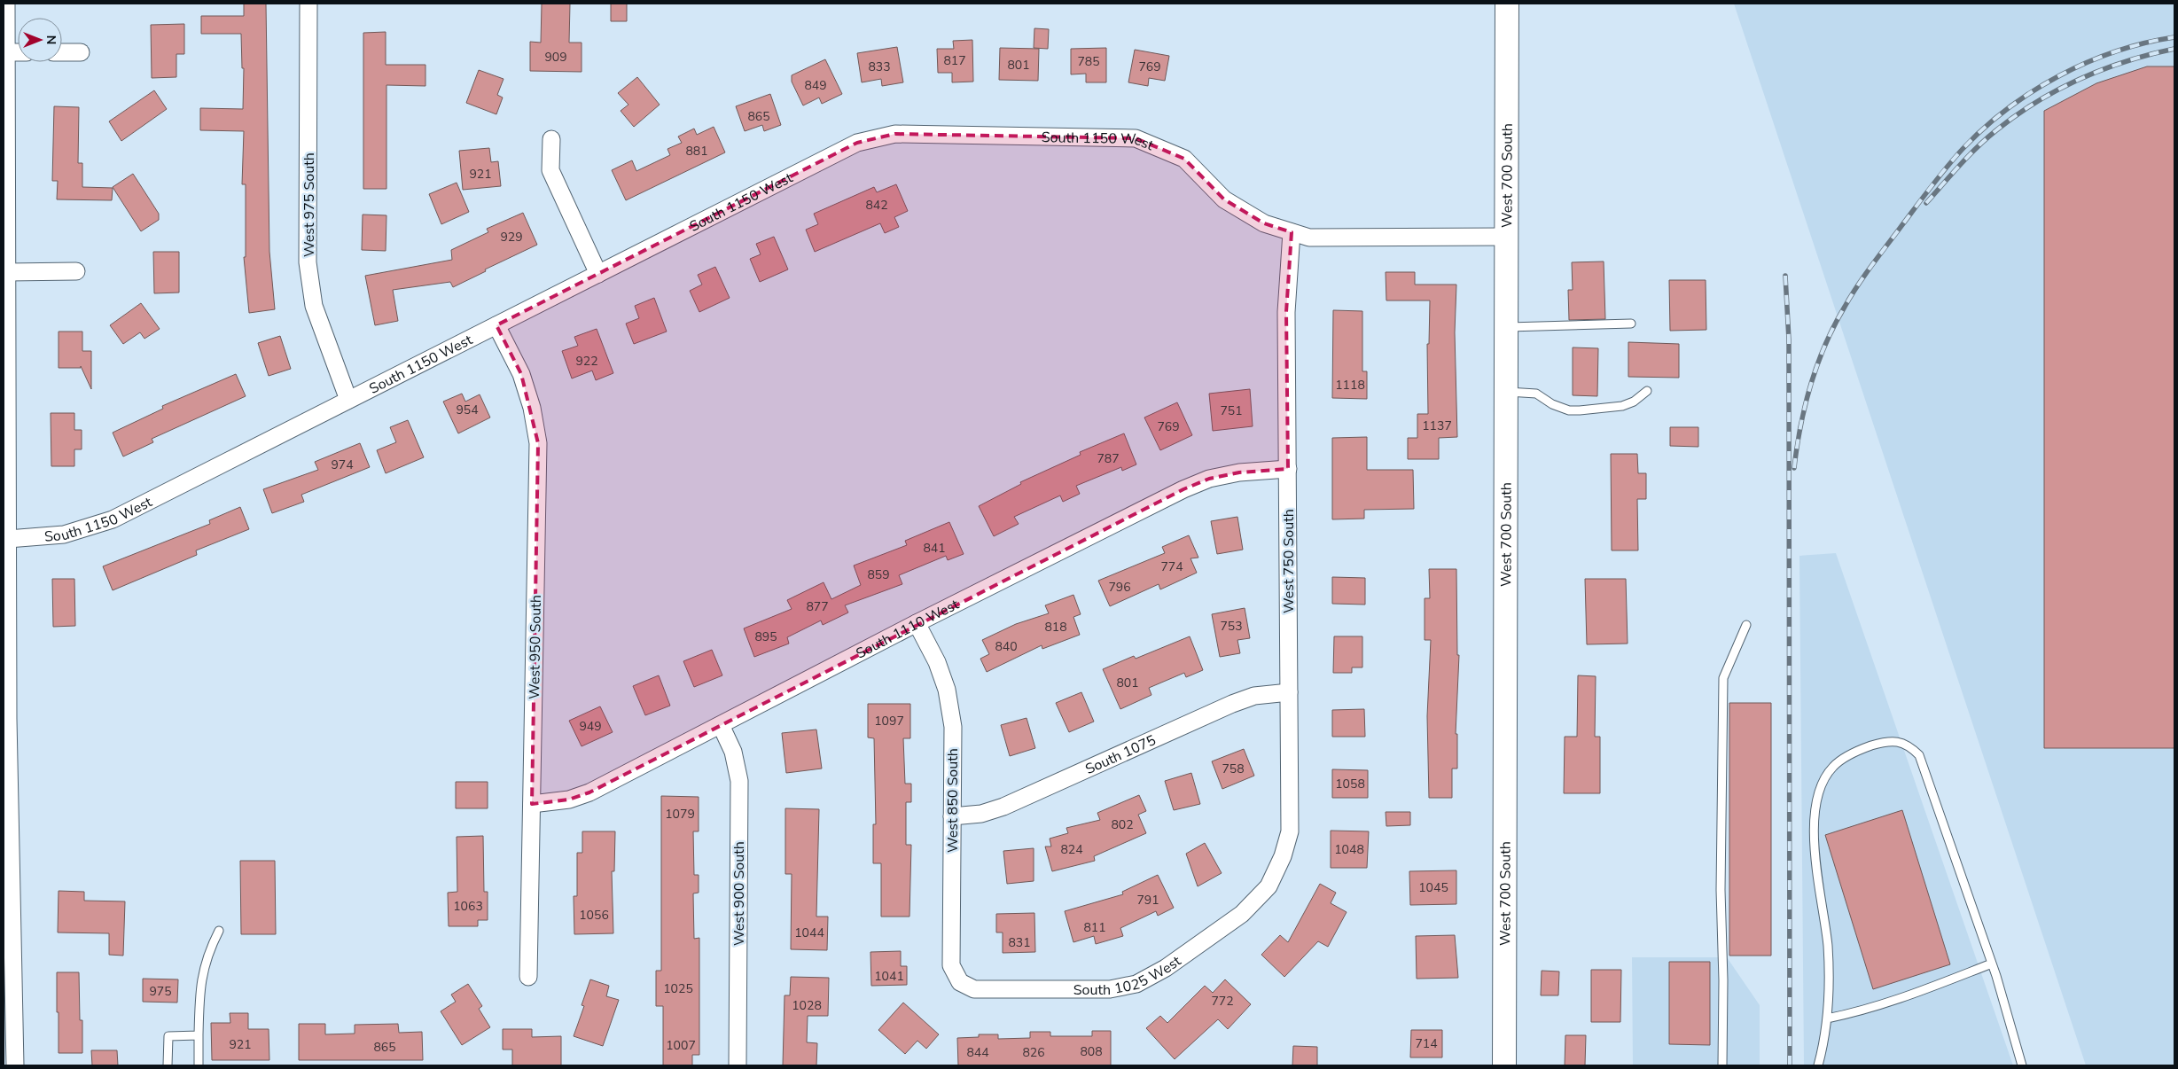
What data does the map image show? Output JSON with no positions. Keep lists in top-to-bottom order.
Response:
{
  "streets": {
    "street": [
      "South 1150 West",
      "West 700 South",
      "West 975 South",
      "West 750 South",
      "South 1110 West",
      "West 950 South",
      "South 1075",
      "West 850 South",
      "West 900 South",
      "South 1025 West"
    ]
  },
  "crossings": [
    ["South 1150 West", "West 700 South"],
    ["South 1150 West", "West 975 South"],
    ["South 1150 West", "West 750 South"],
    ["South 1150 West", "West 950 South"],
    ["West 750 South", "South 1110 West"],
    ["West 750 South", "South 1075"],
    ["West 750 South", "South 1025 West"],
    ["South 1110 West", "West 950 South"],
    ["South 1110 West", "West 850 South"],
    ["South 1110 West", "West 900 South"],
    ["South 1075", "West 850 South"],
    ["West 850 South", "South 1025 West"]
  ],
  "house_numbers": [
    "909",
    "817",
    "785",
    "801",
    "833",
    "769",
    "849",
    "865",
    "881",
    "921",
    "842",
    "929",
    "922",
    "1118",
    "954",
    "751",
    "1137",
    "769",
    "787",
    "974",
    "841",
    "774",
    "859",
    "796",
    "877",
    "753",
    "818",
    "895",
    "840",
    "801",
    "1097",
    "949",
    "758",
    "1058",
    "1079",
    "802",
    "824",
    "1048",
    "1045",
    "791",
    "1063",
    "1056",
    "811",
    "1044",
    "831",
    "1041",
    "1025",
    "975",
    "772",
    "1028",
    "714",
    "921",
    "1007",
    "865",
    "808",
    "844",
    "826"
  ],
  "north": "right"
}
